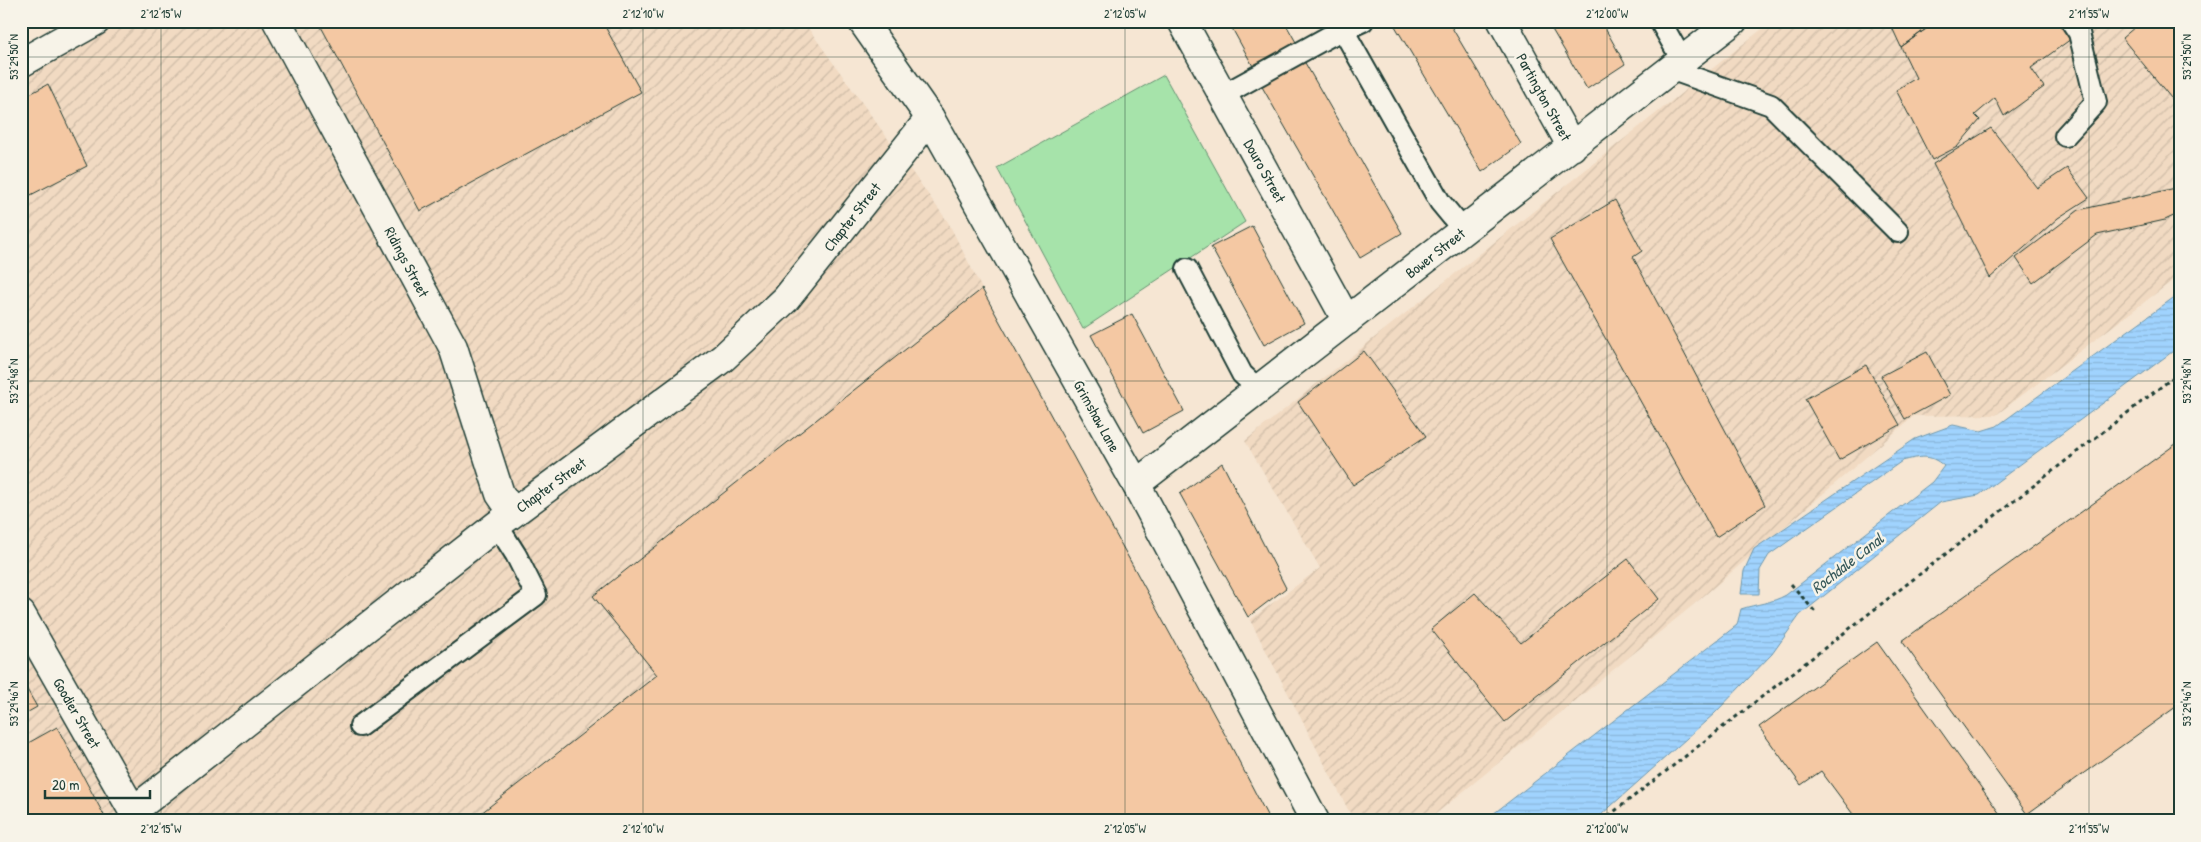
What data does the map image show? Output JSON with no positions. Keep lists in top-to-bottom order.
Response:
{
  "streets": {
    "street": [
      "Partington Street",
      "Douro Street",
      "Chapter Street",
      "Bower Street",
      "Ridings Street",
      "Grimshaw Lane",
      "Goodier Street"
    ]
  },
  "crossings": [
    ["Partington Street", "Bower Street"],
    ["Douro Street", "Bower Street"],
    ["Chapter Street", "Ridings Street"],
    ["Chapter Street", "Grimshaw Lane"],
    ["Chapter Street", "Goodier Street"],
    ["Bower Street", "Grimshaw Lane"]
  ],
  "water": ["Rochdale Canal"],
  "scale_bar": "20 m",
  "coordinates": [
    "2°12'15\"W",
    "2°12'10\"W",
    "2°12'05\"W",
    "2°12'00\"W",
    "2°11'55\"W",
    "53°29'50\"N",
    "53°29'48\"N",
    "53°29'46\"N"
  ]
}
